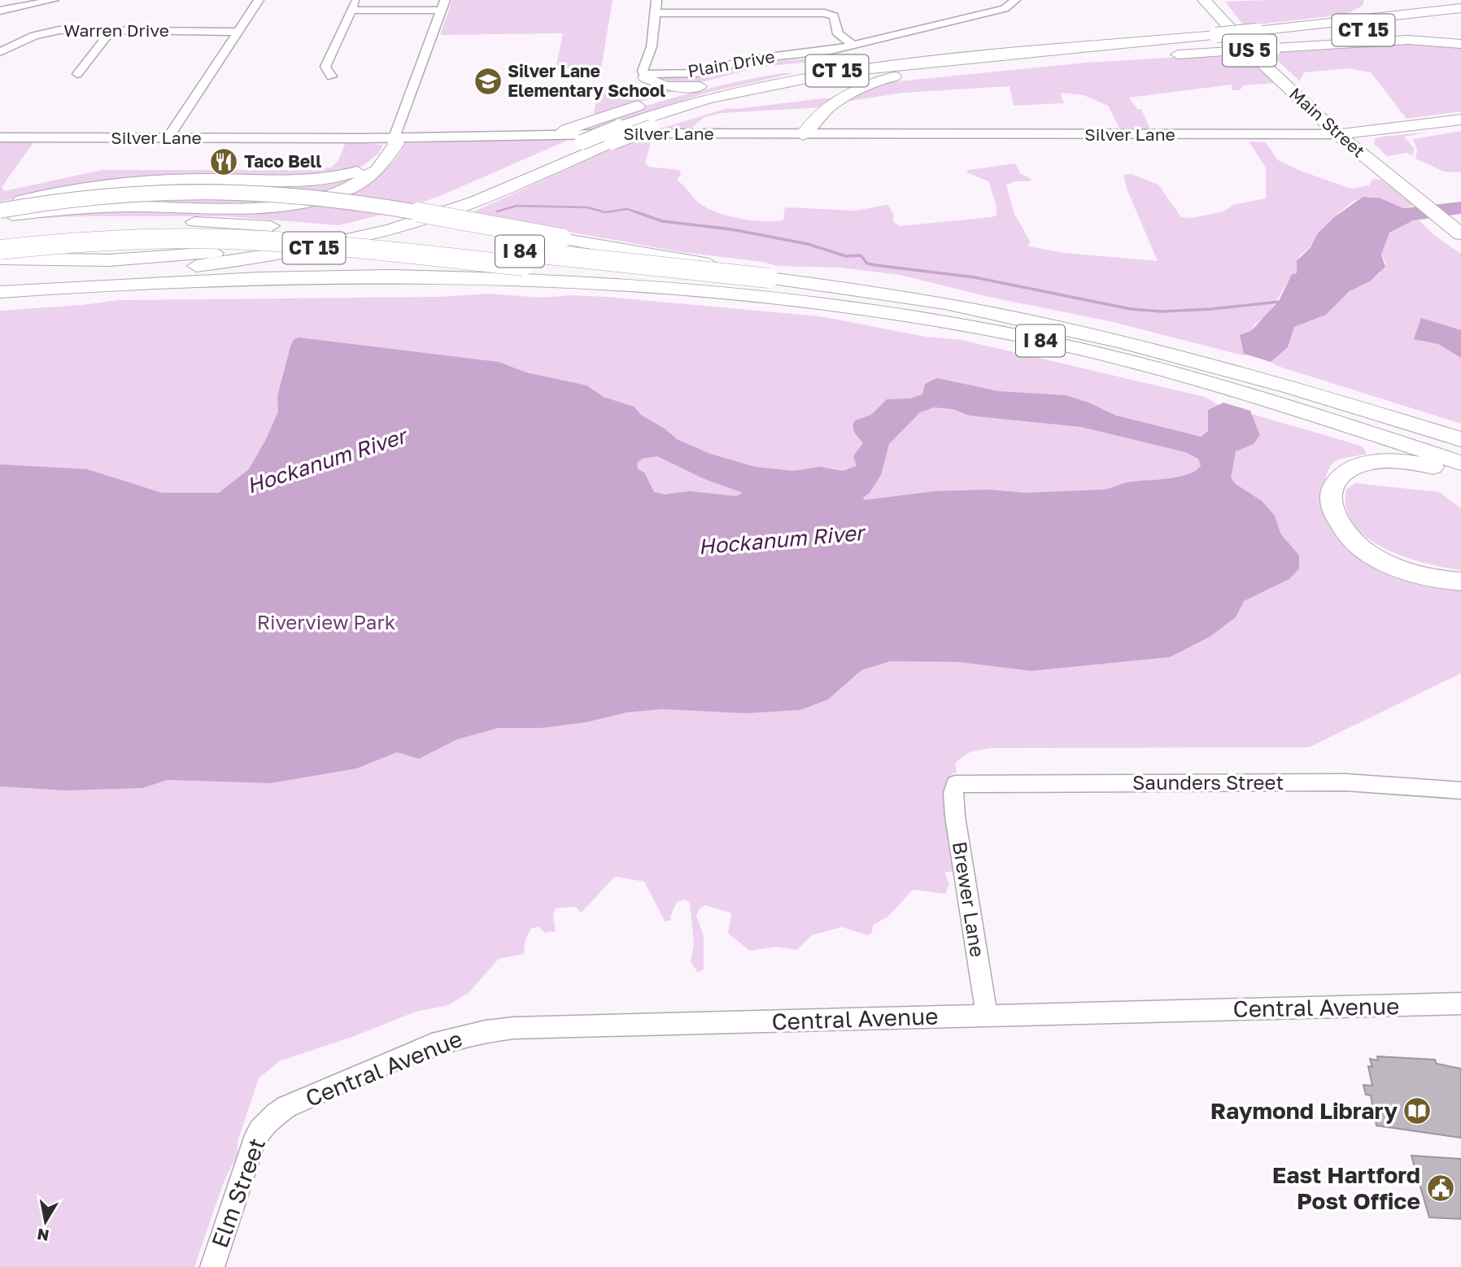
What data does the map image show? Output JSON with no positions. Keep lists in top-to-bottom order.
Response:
{
  "streets": {
    "highway": [
      "CT 15",
      "US 5",
      "Main Street",
      "I 84"
    ],
    "main road": ["Silver Lane"],
    "street": [
      "Warren Drive",
      "Plain Drive",
      "Saunders Street",
      "Brewer Lane",
      "Central Avenue",
      "Elm Street"
    ]
  },
  "crossings": [
    ["Main Street", "Silver Lane"],
    ["Saunders Street", "Brewer Lane"],
    ["Brewer Lane", "Central Avenue"],
    ["Central Avenue", "Elm Street"]
  ],
  "water": ["Hockanum River"],
  "parks": ["Riverview Park"],
  "places": {
    "school or university": ["Silver Lane Elementary School"],
    "restaurant": ["Taco Bell"],
    "library": ["Raymond Library"],
    "public building": ["East Hartford Post Office"]
  },
  "north": "bottom"
}
